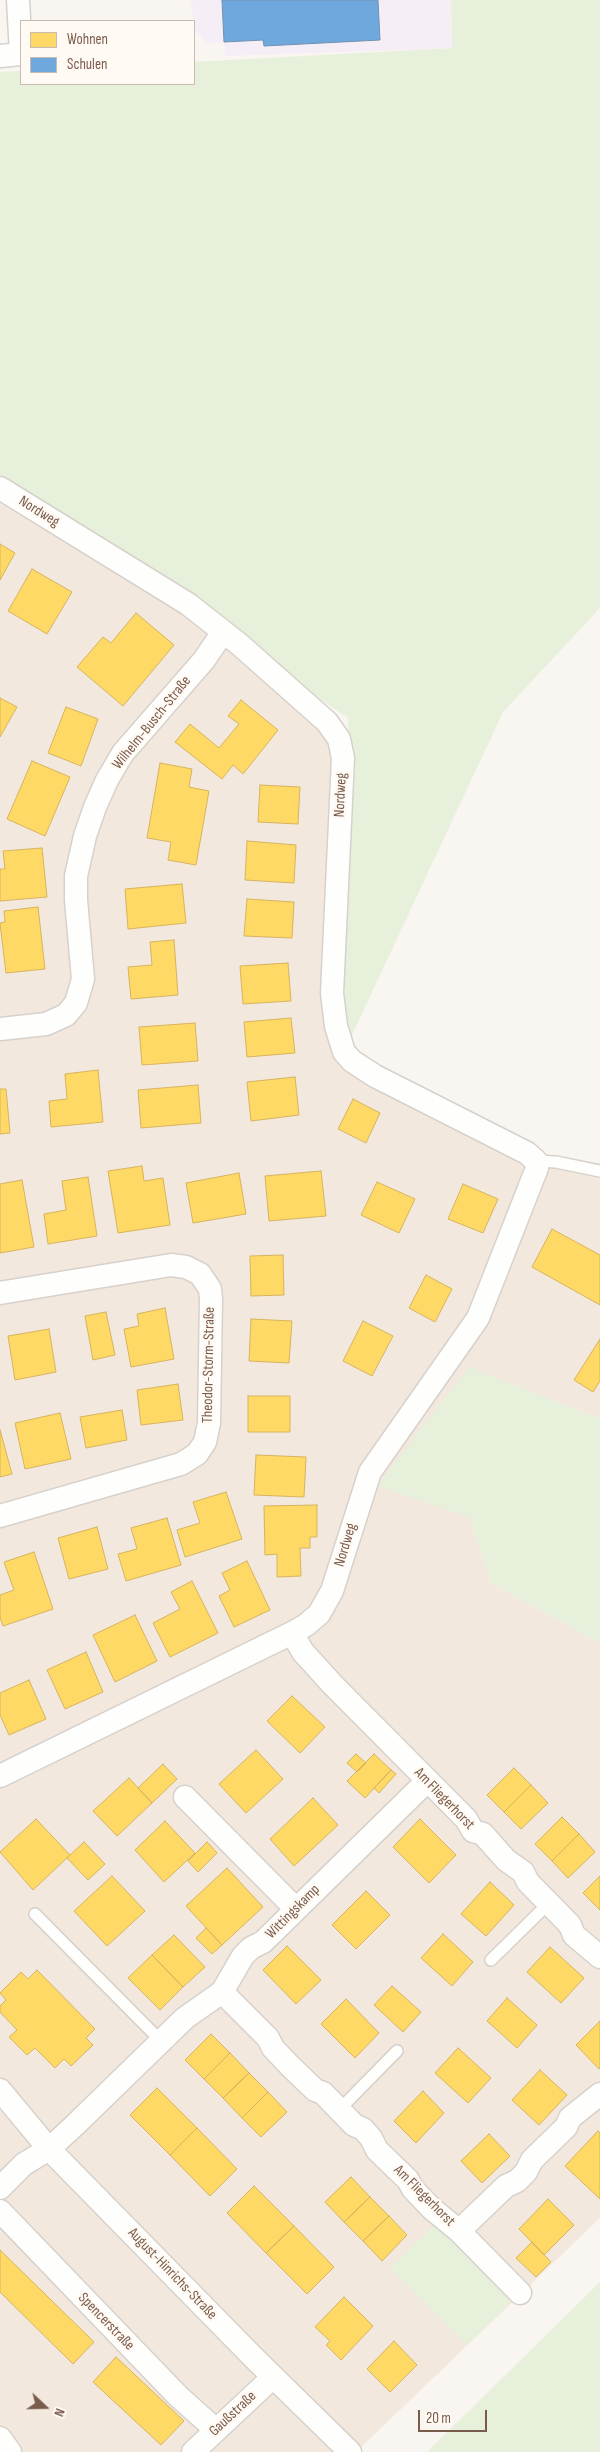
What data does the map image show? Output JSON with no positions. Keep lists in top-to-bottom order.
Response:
{
  "streets": {
    "street": [
      "Nordweg",
      "Wilhelm-Busch-Straße",
      "Theodor-Storm-Straße",
      "Am Fliegerhorst",
      "Wittingskamp",
      "August-Hinrichs-Straße",
      "Spencerstraße",
      "Gaußstraße"
    ]
  },
  "crossings": [
    ["Nordweg", "Wilhelm-Busch-Straße"],
    ["Nordweg", "Am Fliegerhorst"],
    ["Am Fliegerhorst", "Wittingskamp"],
    ["Wittingskamp", "August-Hinrichs-Straße"],
    ["August-Hinrichs-Straße", "Gaußstraße"],
    ["Spencerstraße", "Gaußstraße"]
  ],
  "legend": ["Wohnen", "Schulen"],
  "scale_bar": "20 m",
  "north": "right"
}
